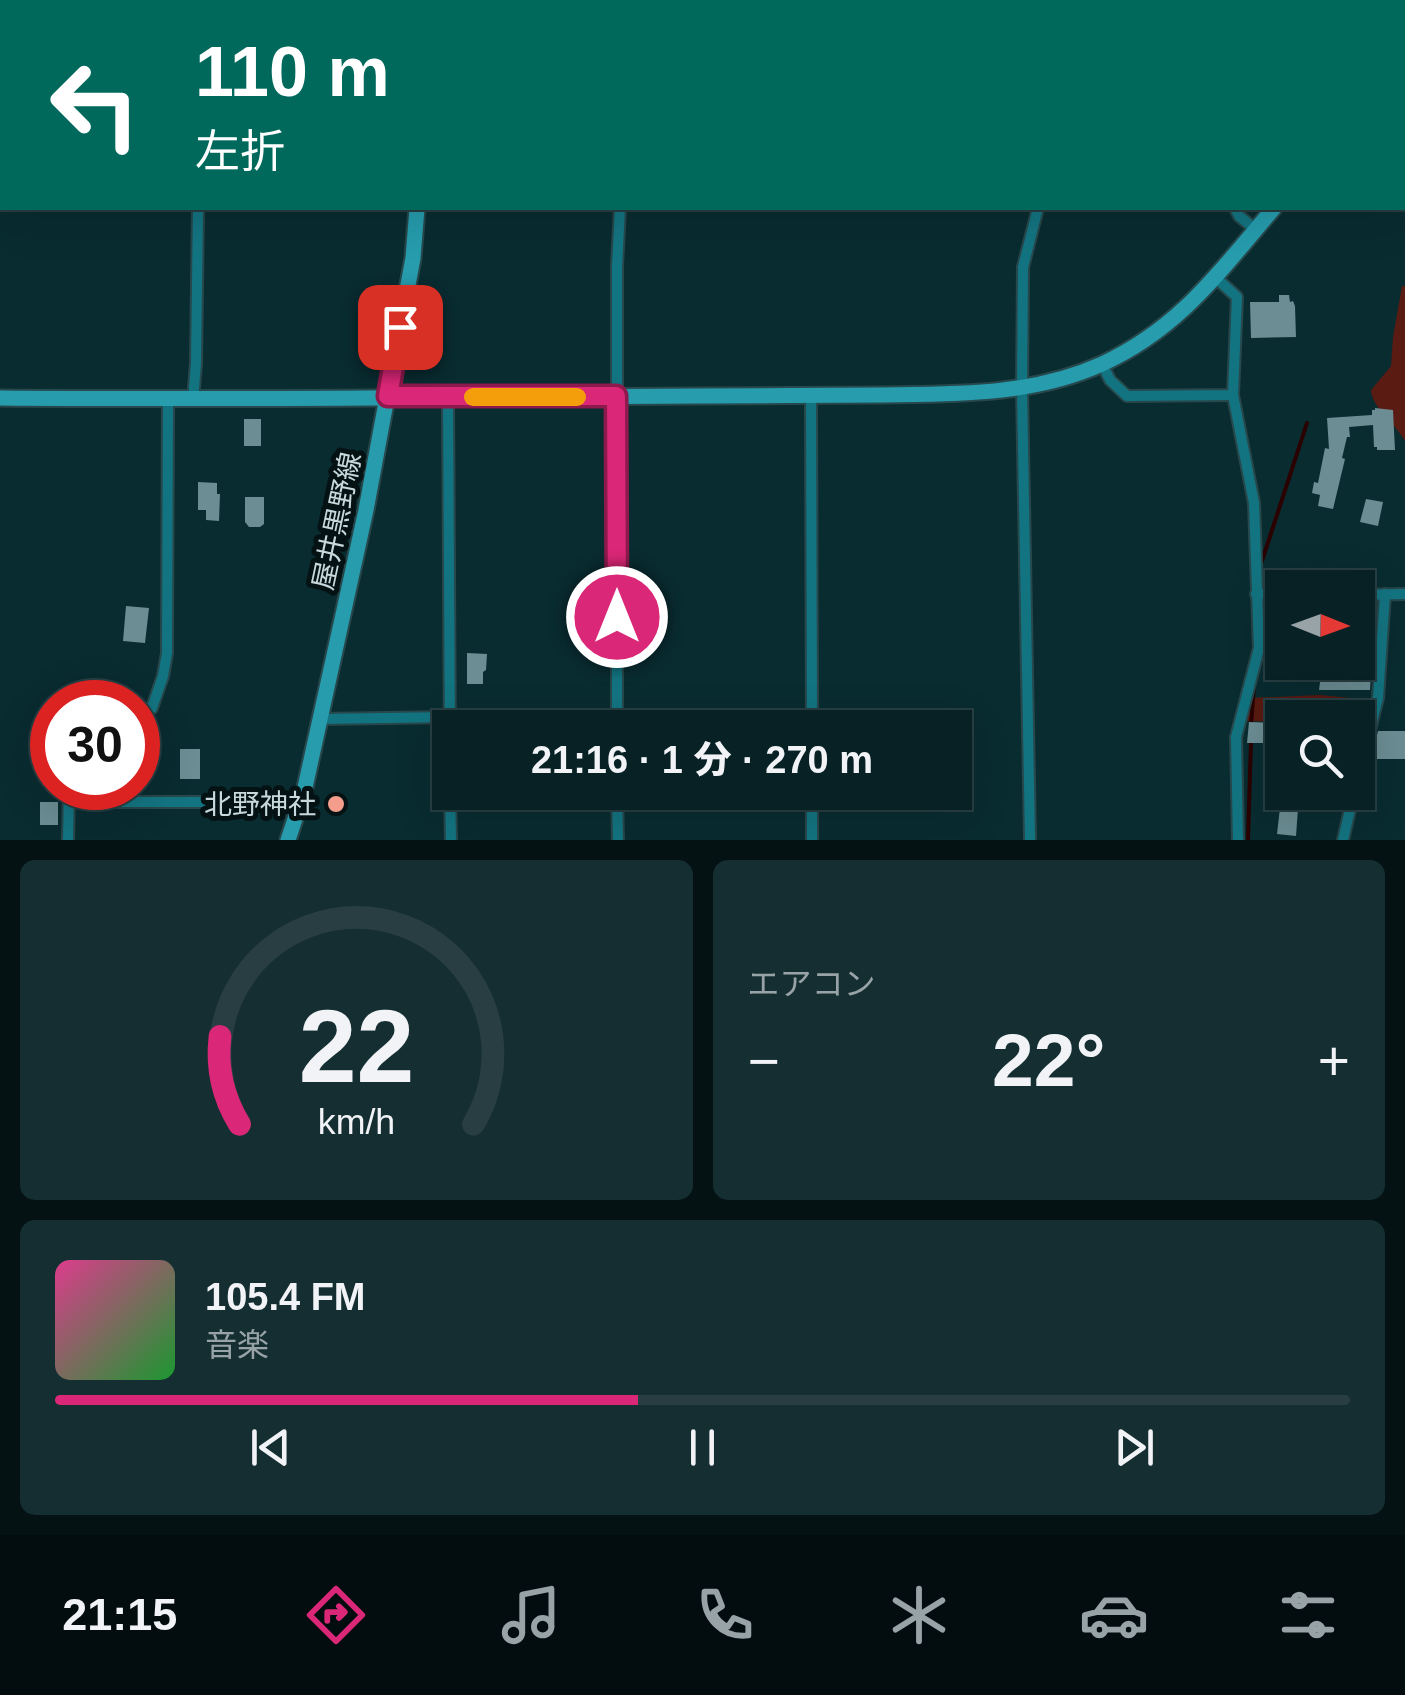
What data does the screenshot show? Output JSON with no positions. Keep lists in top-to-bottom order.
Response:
{
  "streets": {
    "street": ["屋井黒野線"]
  },
  "places": ["北野神社"],
  "north": "right",
  "page": {
    "turn": ["110 m", "左折"],
    "limit": "30",
    "trip": "21:16 · 1 分 · 270 m",
    "tile": "エアコン",
    "heat": ["−", "22°", "+"],
    "song": ["105.4 FM", "音楽"],
    "tabs": "21:15",
    "gauge": ["22", "km/h"]
  }
}
